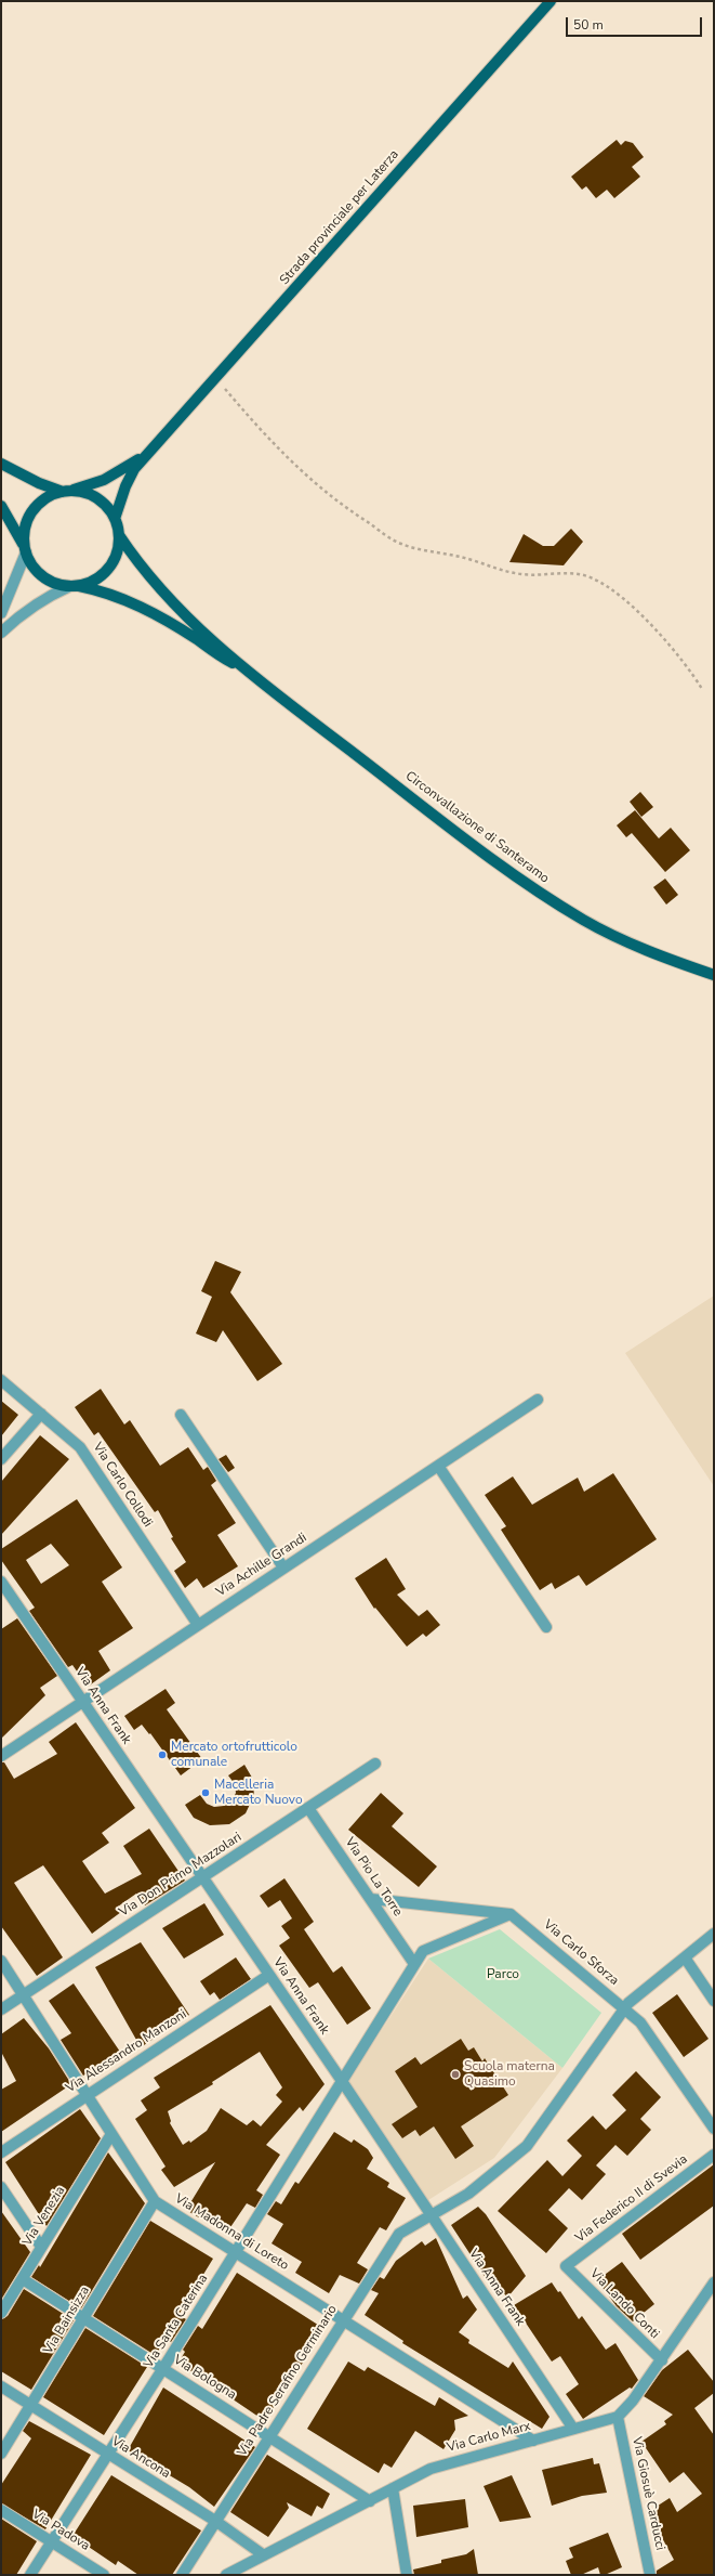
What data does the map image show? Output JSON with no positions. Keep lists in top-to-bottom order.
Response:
{
  "streets": {
    "main road": ["Strada provinciale per Laterza", "Circonvallazione di Santeramo"],
    "street": [
      "Via Carlo Collodi",
      "Via Achille Grandi",
      "Via Anna Frank",
      "Via Don Primo Mazzolari",
      "Via Pio La Torre",
      "Via Carlo Sforza",
      "Via Alessandro Manzoni",
      "Via Federico II di Svevia",
      "Via Venezia",
      "Via Madonna di Loreto",
      "Via Lando Conti",
      "Via Bainsizza",
      "Via Santa Caterina",
      "Via Bologna",
      "Via Padre Serafino Germinario",
      "Via Carlo Marx",
      "Via Ancona",
      "Via Giosuè Carducci",
      "Via Padova"
    ]
  },
  "crossings": [
    ["Strada provinciale per Laterza", "Circonvallazione di Santeramo"],
    ["Via Carlo Collodi", "Via Achille Grandi"],
    ["Via Achille Grandi", "Via Anna Frank"],
    ["Via Anna Frank", "Via Don Primo Mazzolari"],
    ["Via Anna Frank", "Via Alessandro Manzoni"],
    ["Via Anna Frank", "Via Santa Caterina"],
    ["Via Anna Frank", "Via Padre Serafino Germinario"],
    ["Via Anna Frank", "Via Carlo Marx"],
    ["Via Don Primo Mazzolari", "Via Pio La Torre"],
    ["Via Don Primo Mazzolari", "Via Madonna di Loreto"],
    ["Via Pio La Torre", "Via Santa Caterina"],
    ["Via Carlo Sforza", "Via Santa Caterina"],
    ["Via Carlo Sforza", "Via Padre Serafino Germinario"],
    ["Via Alessandro Manzoni", "Via Madonna di Loreto"],
    ["Via Federico II di Svevia", "Via Lando Conti"],
    ["Via Venezia", "Via Madonna di Loreto"],
    ["Via Venezia", "Via Bologna"],
    ["Via Madonna di Loreto", "Via Bainsizza"],
    ["Via Madonna di Loreto", "Via Santa Caterina"],
    ["Via Madonna di Loreto", "Via Padre Serafino Germinario"],
    ["Via Madonna di Loreto", "Via Carlo Marx"],
    ["Via Bainsizza", "Via Bologna"],
    ["Via Bainsizza", "Via Ancona"],
    ["Via Santa Caterina", "Via Bologna"],
    ["Via Santa Caterina", "Via Ancona"],
    ["Via Santa Caterina", "Via Padova"],
    ["Via Bologna", "Via Padre Serafino Germinario"],
    ["Via Bologna", "Via Carlo Marx"],
    ["Via Padre Serafino Germinario", "Via Ancona"],
    ["Via Carlo Marx", "Via Ancona"],
    ["Via Carlo Marx", "Via Giosuè Carducci"]
  ],
  "parks": ["Parco"],
  "places": ["Mercato ortofrutticolo comunale", "Macelleria Mercato Nuovo", "Scuola materna Quasimo"],
  "scale_bar": "50 m"
}
